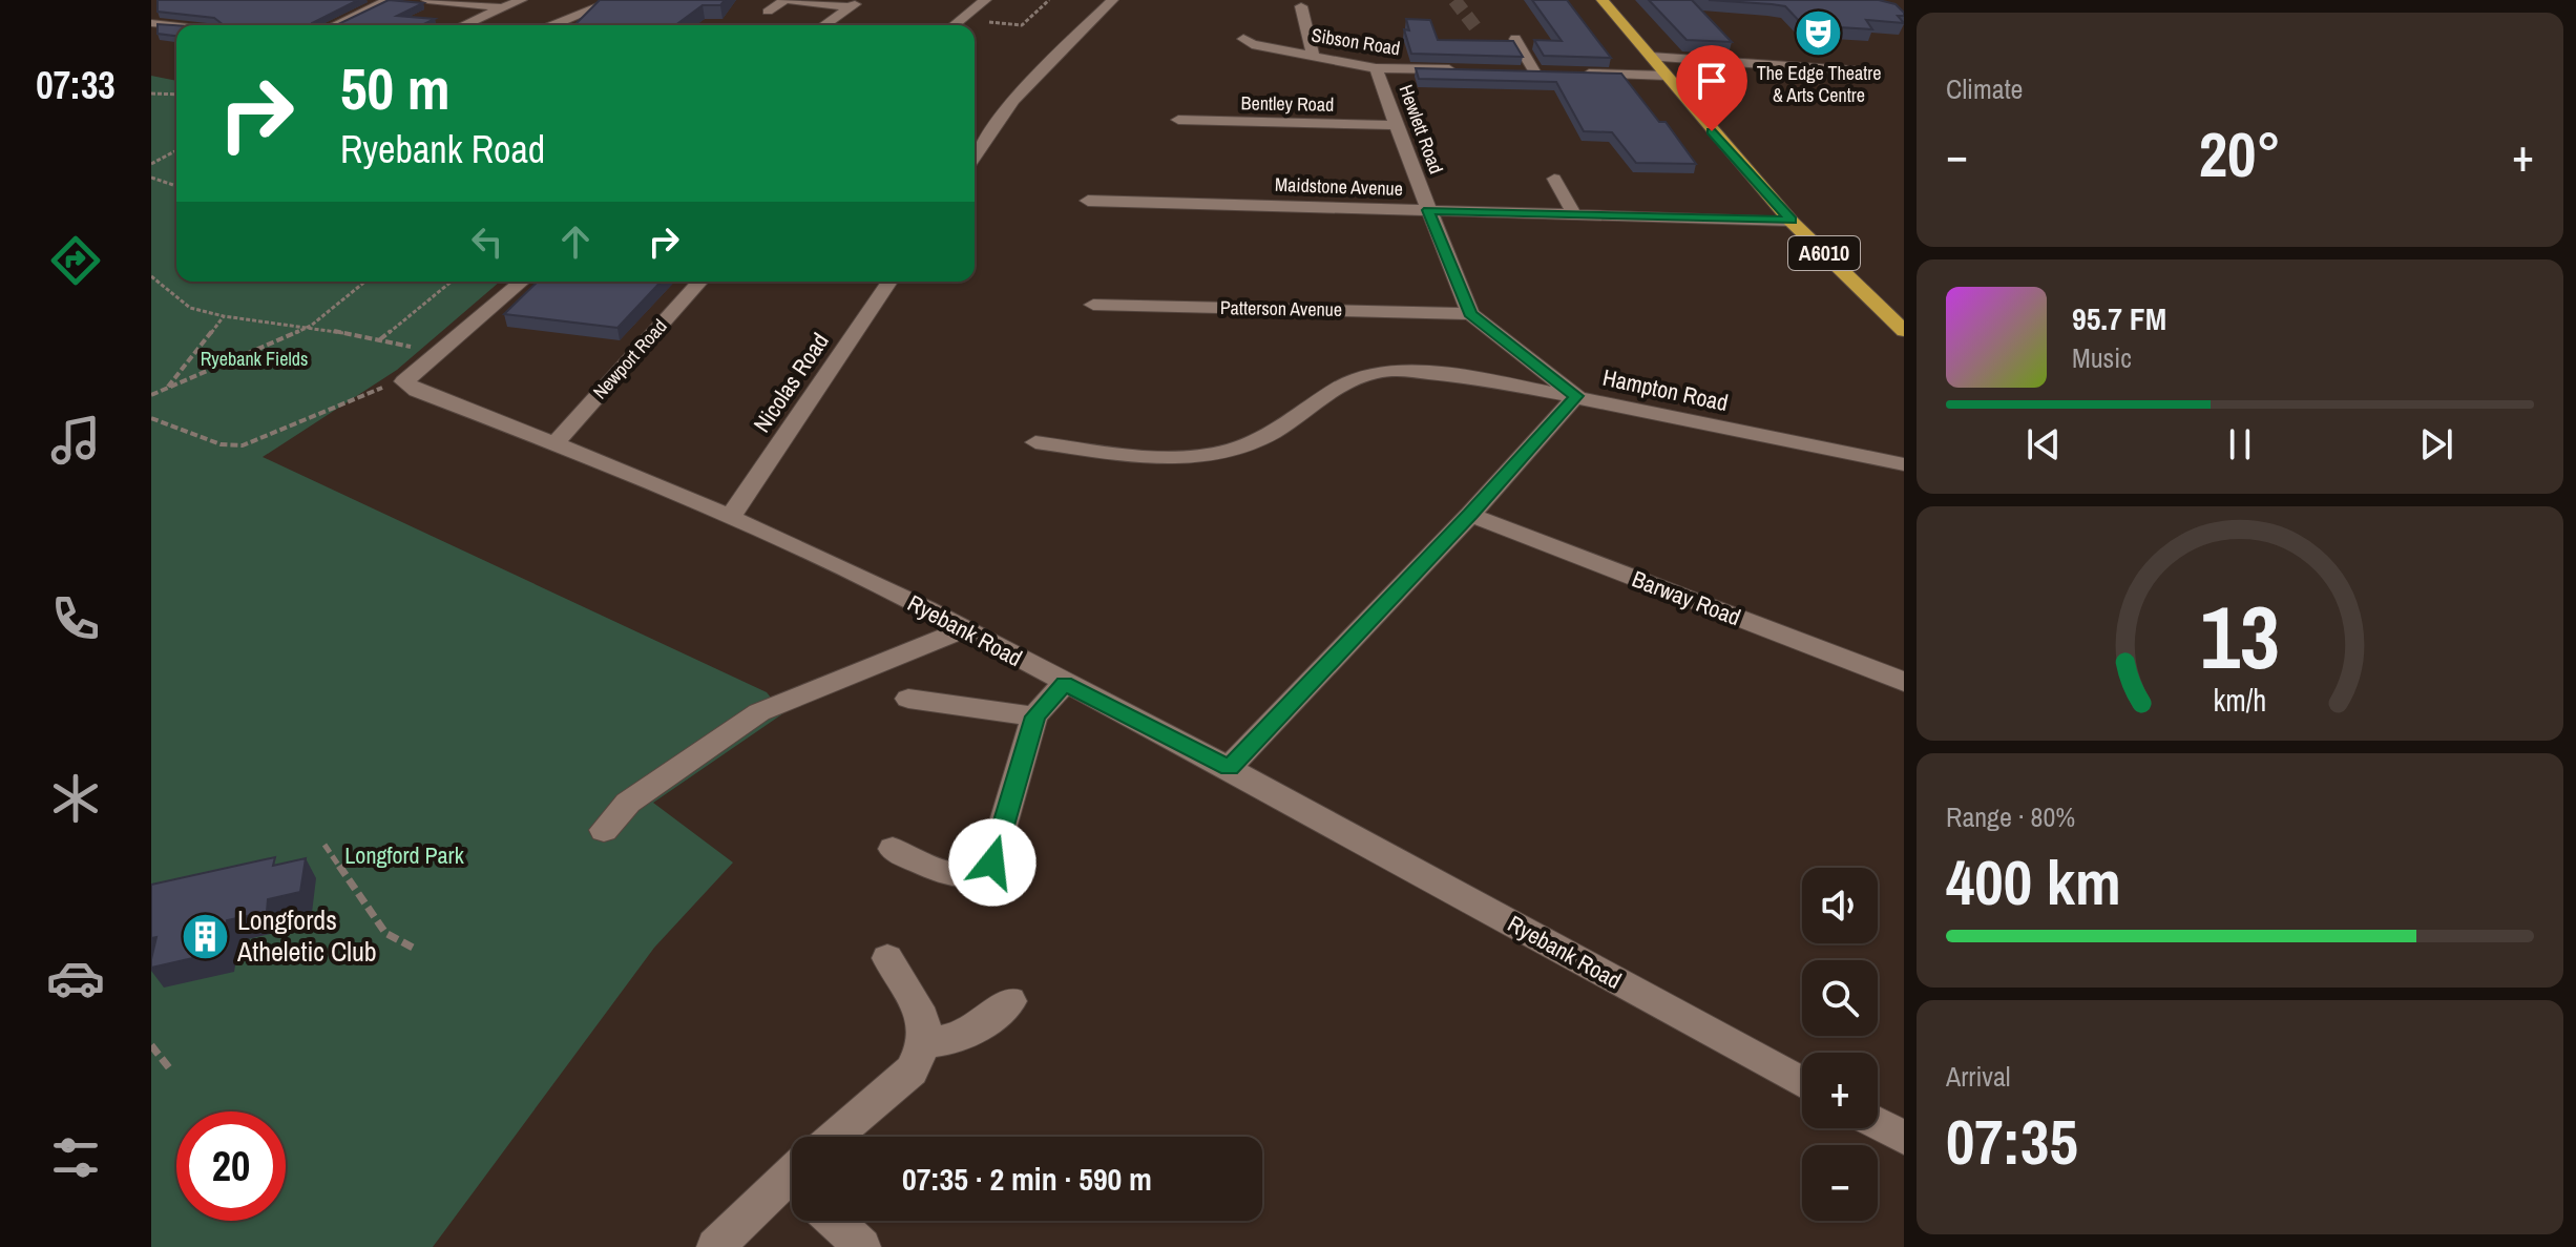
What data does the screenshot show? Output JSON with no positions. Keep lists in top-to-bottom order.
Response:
{
  "streets": {
    "highway": ["A6010"],
    "street": [
      "Sibson Road",
      "Bentley Road",
      "Hewlett Road",
      "Maidstone Avenue",
      "Patterson Avenue",
      "Newport Road",
      "Nicolas Road",
      "Hampton Road",
      "Barway Road",
      "Ryebank Road"
    ]
  },
  "crossings": [
    ["Sibson Road", "Hewlett Road"],
    ["Bentley Road", "Hewlett Road"],
    ["Hewlett Road", "Maidstone Avenue"],
    ["Hewlett Road", "Patterson Avenue"],
    ["Maidstone Avenue", "A6010"],
    ["Newport Road", "Ryebank Road"],
    ["Nicolas Road", "Ryebank Road"]
  ],
  "parks": ["Ryebank Fields", "Longford Park"],
  "places": {
    "theatre": ["The Edge Theatre & Arts Centre"],
    "building": ["Longfords Atheletic Club"]
  },
  "page": {
    "tabs": "07:33",
    "tile": [
      "Climate",
      ["Range · 80%", "400 km"],
      ["Arrival", "07:35"]
    ],
    "turn": ["50 m", "Ryebank Road"],
    "heat": ["−", "20°", "+"],
    "song": ["95.7 FM", "Music"],
    "map_buttons": ["+", "−"],
    "limit": "20",
    "trip": "07:35 · 2 min · 590 m",
    "gauge": ["13", "km/h"]
  }
}
